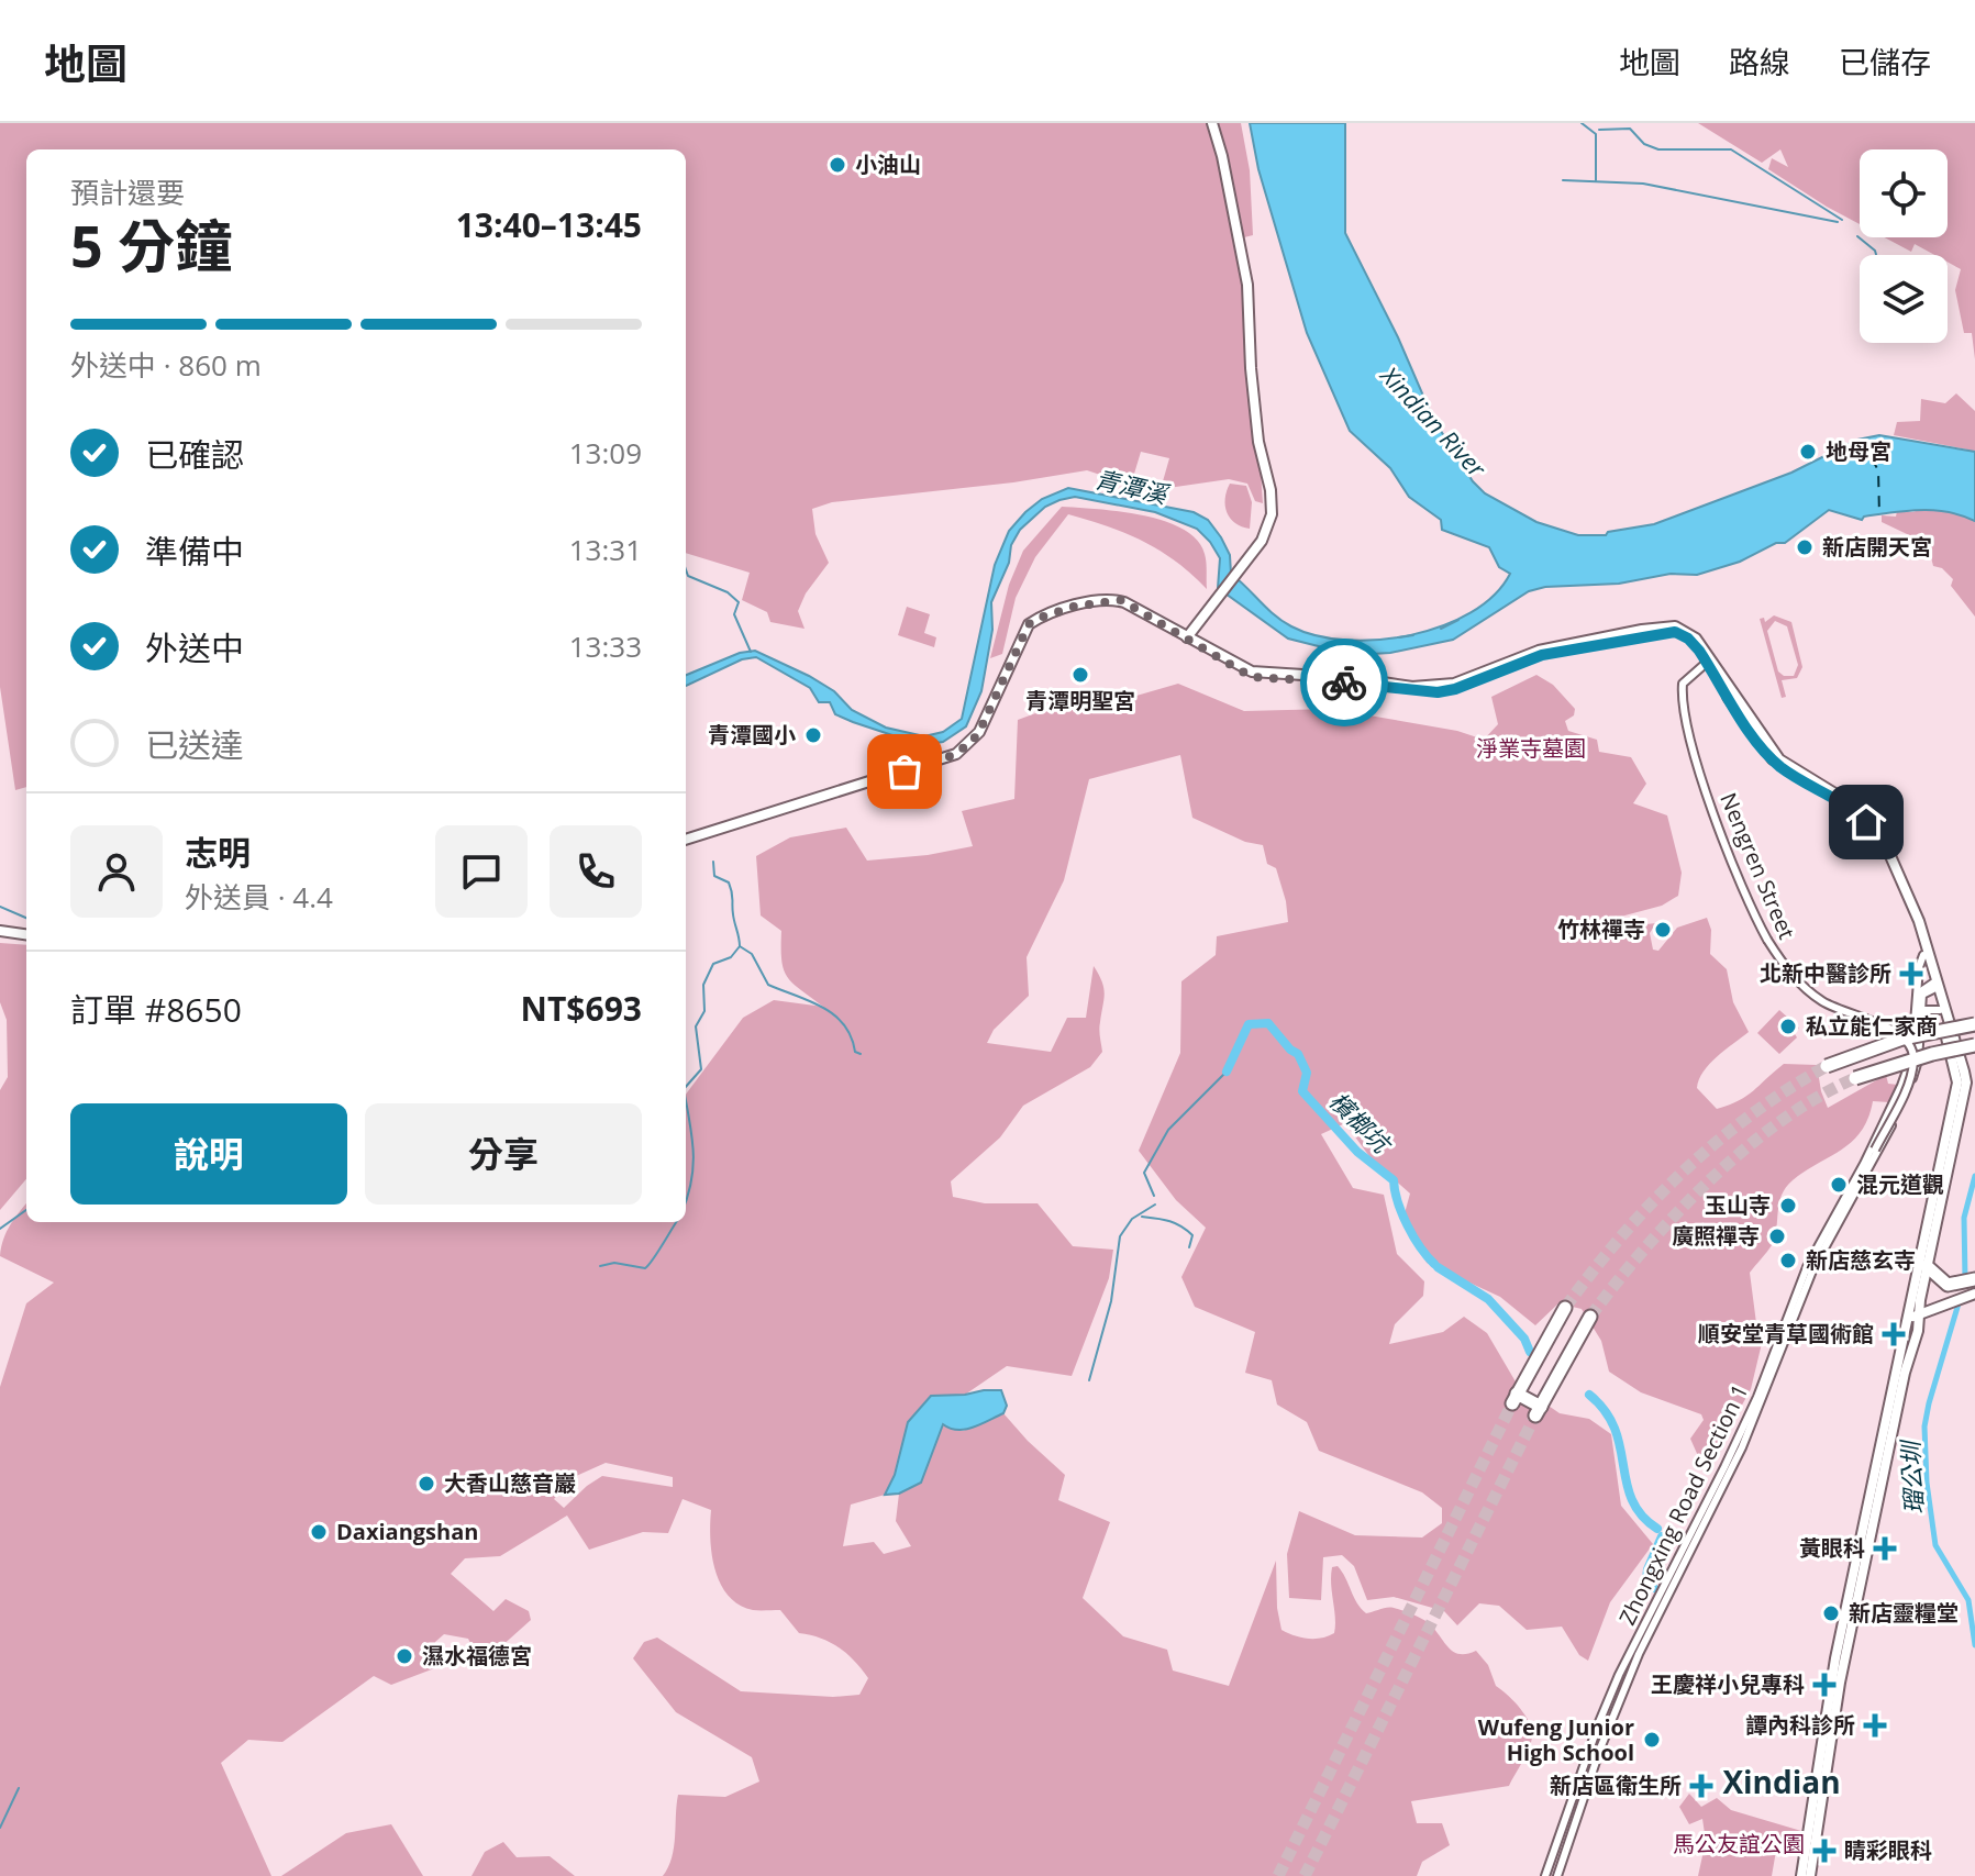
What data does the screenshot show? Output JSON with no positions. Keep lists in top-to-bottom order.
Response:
{
  "streets": {
    "street": ["Nengren Street", "Zhongxing Road Section 1"]
  },
  "crossings": [
    ["Nengren Street", "Zhongxing Road Section 1"]
  ],
  "districts": ["Xindian"],
  "water": [
    "Xindian River",
    "青潭溪",
    "檳榔坑",
    "瑠公圳"
  ],
  "parks": ["淨業寺墓園", "馬公友誼公園"],
  "places": {
    "other": [
      "小油山",
      "地母宮",
      "新店開天宮",
      "青潭明聖宮",
      "青潭國小",
      "竹林禪寺",
      "私立能仁家商",
      "混元道觀",
      "玉山寺",
      "廣照禪寺",
      "新店慈玄寺",
      "大香山慈音巖",
      "Daxiangshan",
      "新店靈糧堂",
      "濕水福德宮",
      "Wufeng Junior High School"
    ],
    "health": [
      "北新中醫診所",
      "順安堂青草國術館",
      "黃眼科",
      "王慶祥小兒專科",
      "譚內科診所",
      "新店區衛生所",
      "睛彩眼科"
    ]
  },
  "page": {
    "header": "地圖",
    "nav": ["地圖", "路線", "已儲存"],
    "heading": ["5 分鐘", "預計還要", "13:40–13:45"],
    "panel": [
      "志明",
      "外送員 · 4.4",
      "訂單 #8650",
      "NT$693"
    ],
    "bar": "外送中 · 860 m",
    "list": [
      ["已確認", "13:09"],
      ["準備中", "13:31"],
      ["外送中", "13:33"],
      "已送達"
    ],
    "buttons": ["說明", "分享"]
  }
}
